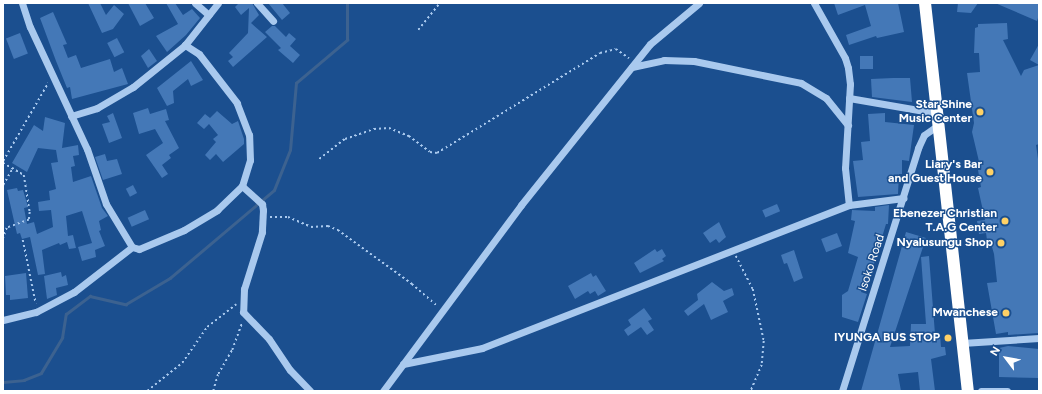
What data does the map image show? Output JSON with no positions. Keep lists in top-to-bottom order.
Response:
{
  "streets": {
    "street": ["Isoko Road"]
  },
  "places": [
    "Star Shine Music Center",
    "Liary's Bar and Guest House",
    "Ebenezer Christian T.A.G Center",
    "Nyalusungu Shop",
    "Mwanchese",
    "IYUNGA BUS STOP"
  ],
  "north": "top left"
}
